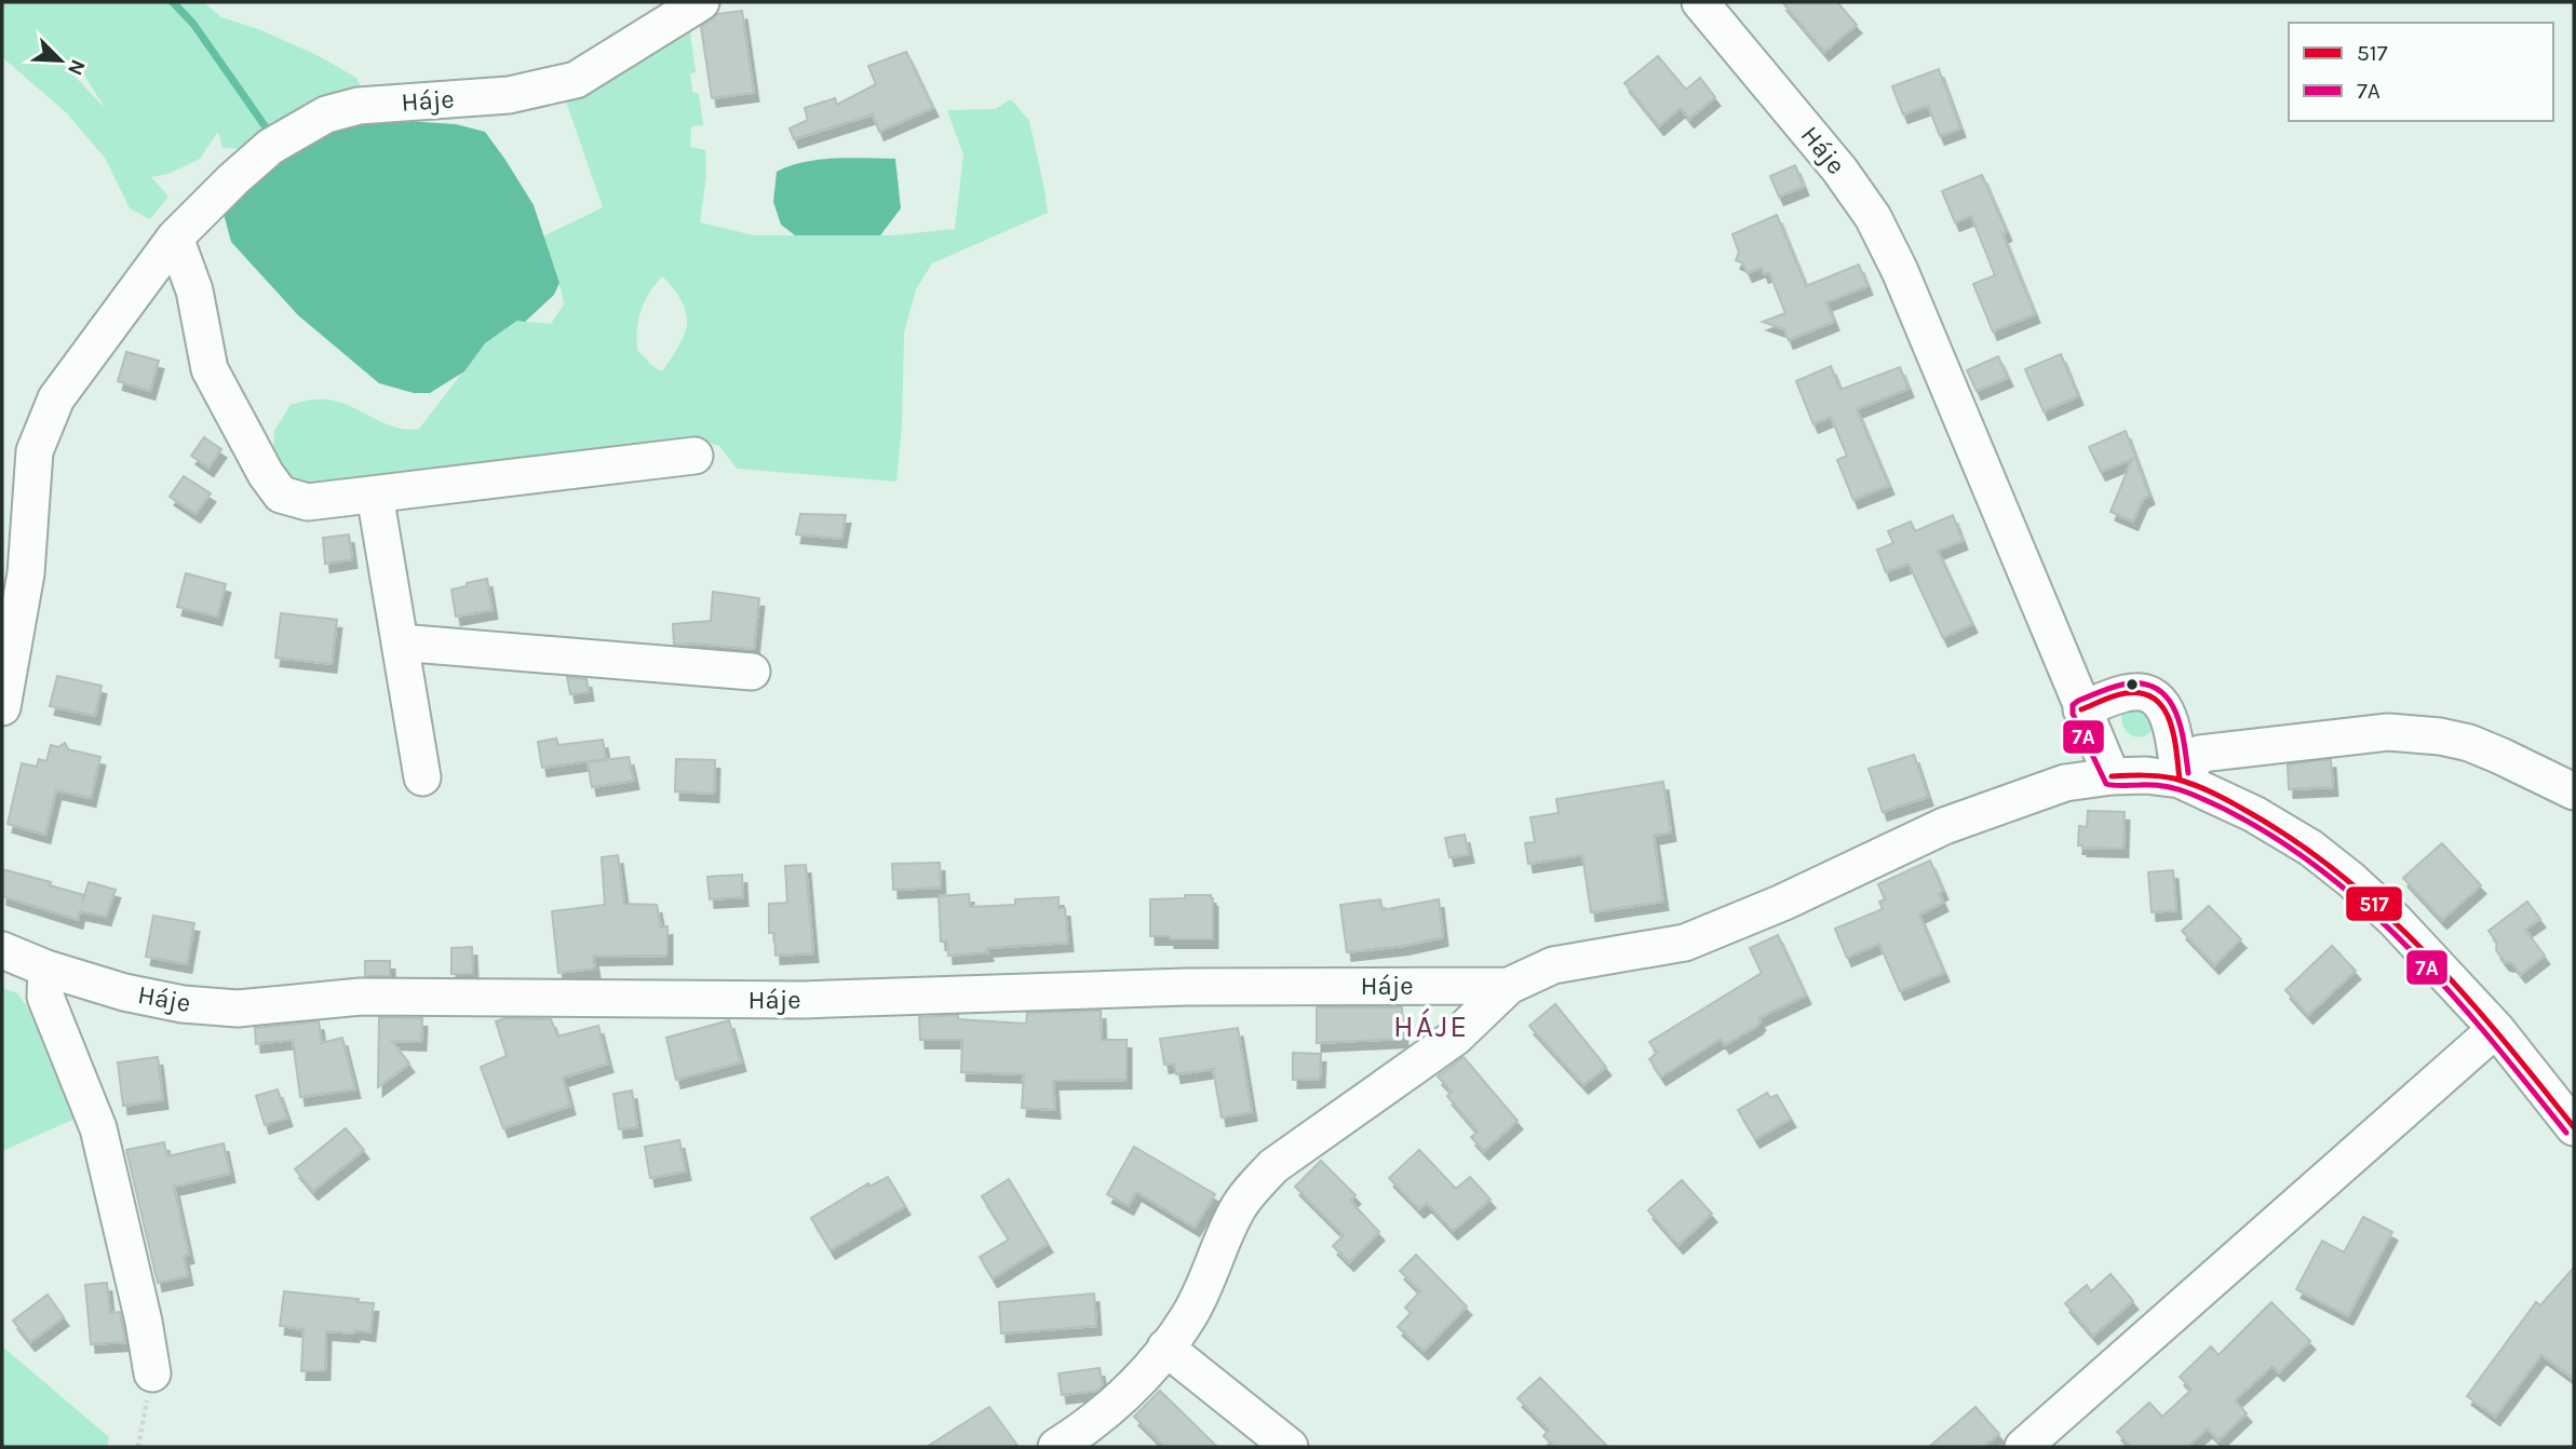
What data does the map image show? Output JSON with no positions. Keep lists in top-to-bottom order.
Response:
{
  "streets": {
    "street": ["Háje"]
  },
  "districts": ["HÁJE"],
  "lines": ["transit line 7A", "transit line 517"],
  "legend": ["517", "7A"],
  "north": "bottom right"
}
